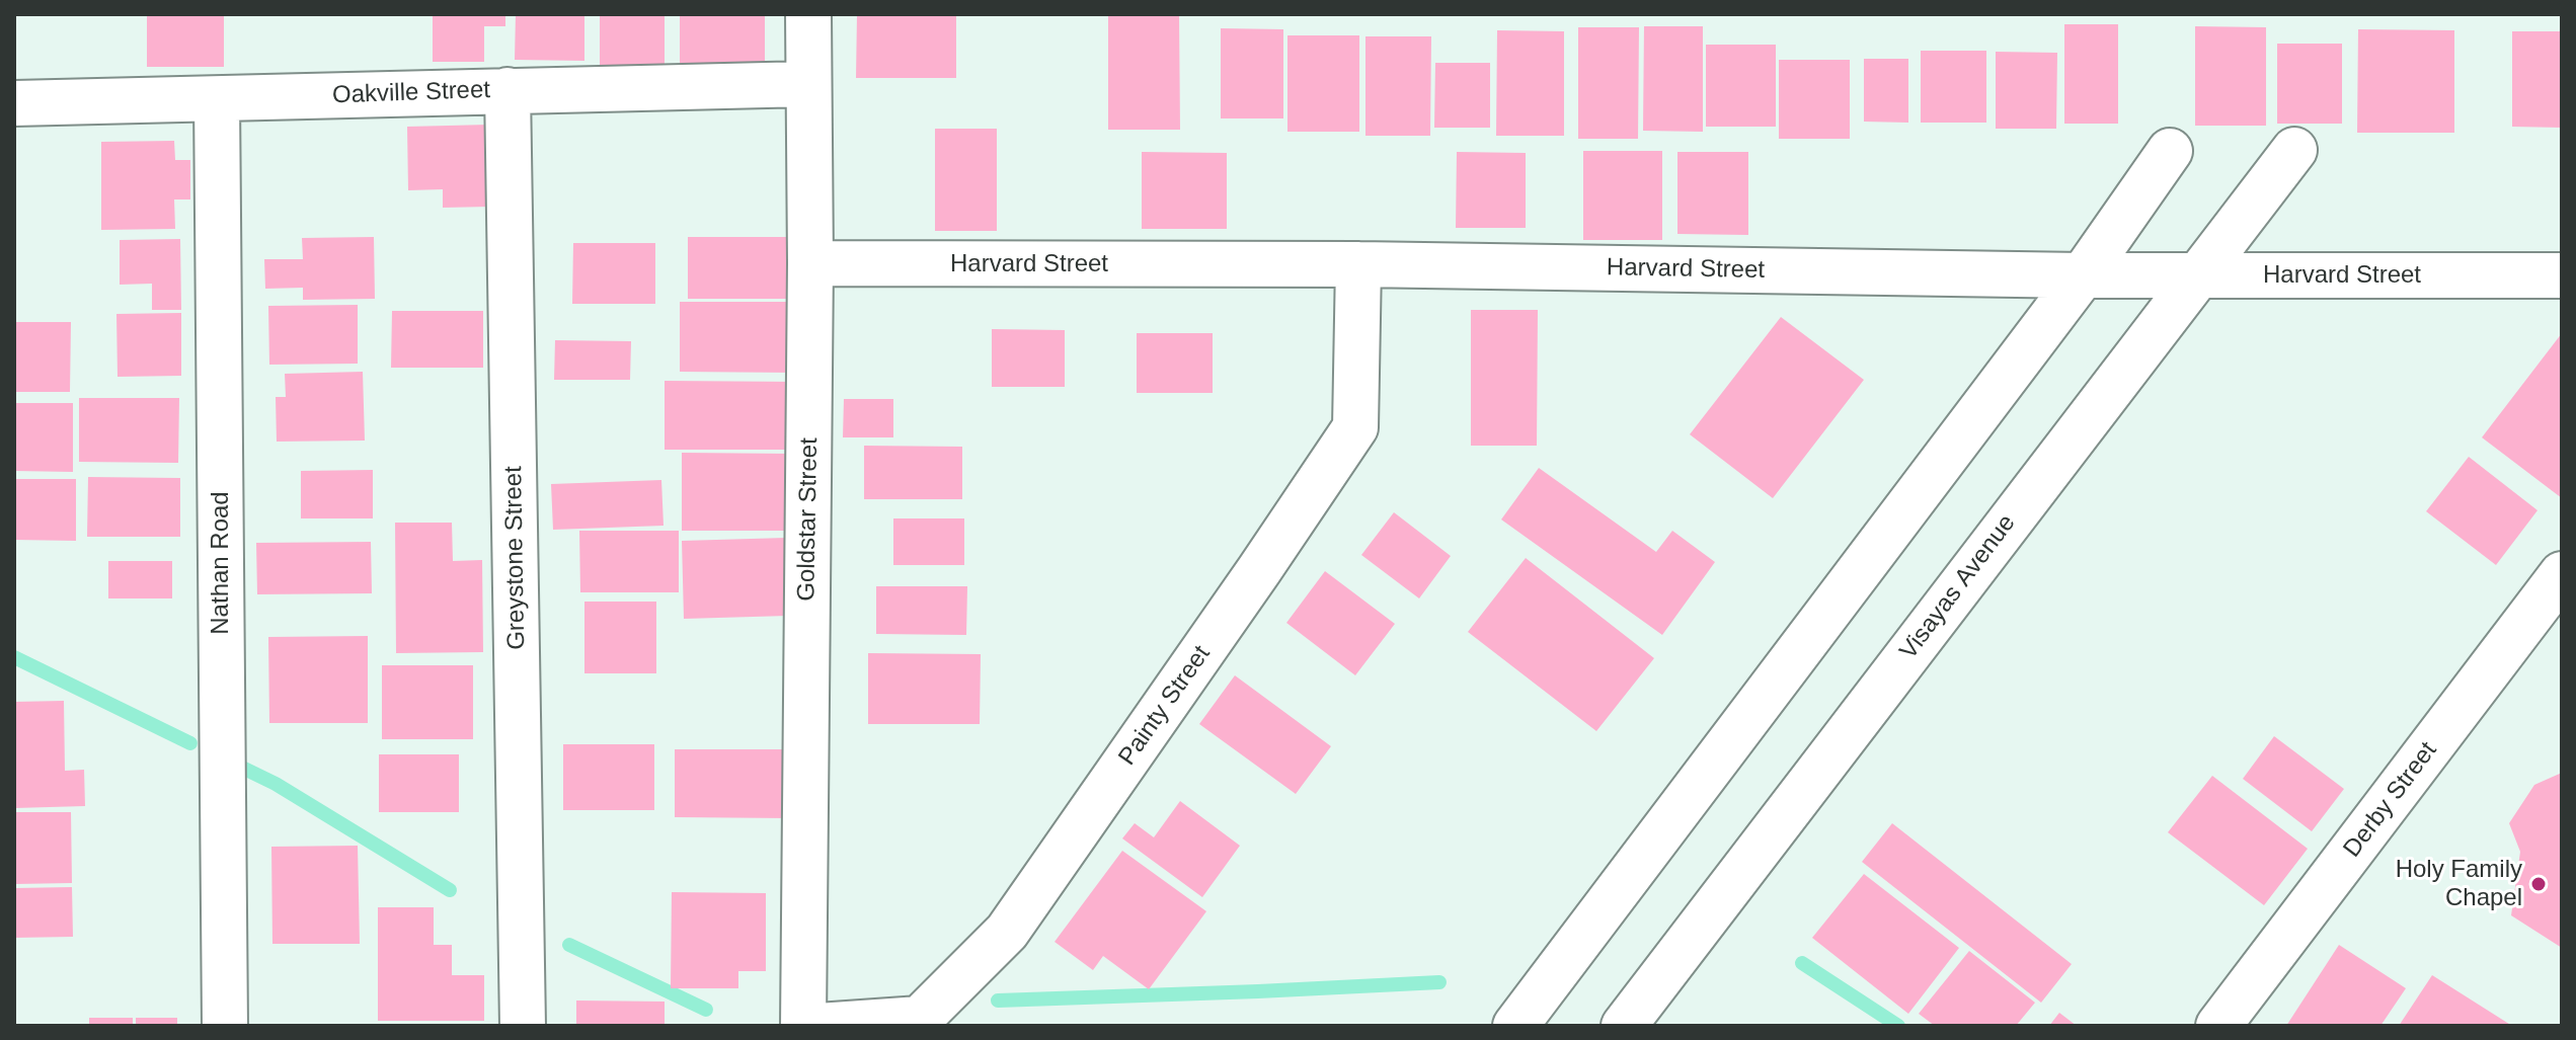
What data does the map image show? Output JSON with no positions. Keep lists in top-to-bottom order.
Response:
{
  "streets": {
    "street": [
      "Oakville Street",
      "Harvard Street",
      "Goldstar Street",
      "Greystone Street",
      "Nathan Road",
      "Visayas Avenue",
      "Painty Street",
      "Derby Street"
    ]
  },
  "crossings": [
    ["Oakville Street", "Goldstar Street"],
    ["Oakville Street", "Greystone Street"],
    ["Oakville Street", "Nathan Road"],
    ["Harvard Street", "Goldstar Street"],
    ["Harvard Street", "Visayas Avenue"],
    ["Harvard Street", "Painty Street"]
  ],
  "places": ["Holy Family Chapel"]
}
